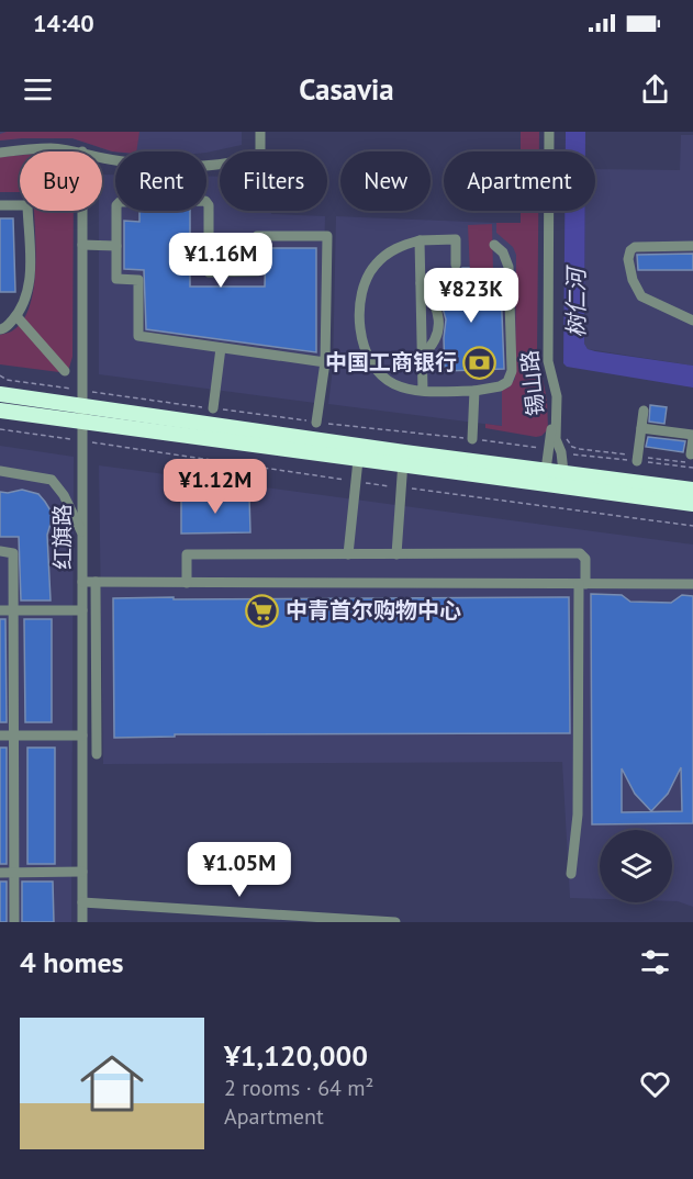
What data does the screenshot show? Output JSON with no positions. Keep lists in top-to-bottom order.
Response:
{
  "streets": {
    "street": ["锡山路", "红旗路"]
  },
  "water": ["树仁河"],
  "places": {
    "bank": ["中国工商银行"],
    "supermarket": ["中青首尔购物中心"]
  },
  "page": {
    "status": "14:40",
    "header": "Casavia",
    "chip": [
      "Buy",
      "Rent",
      "Filters",
      "New",
      "Apartment"
    ],
    "price": [
      "¥1.16M",
      "¥823K",
      "¥1.12M",
      "¥1.05M"
    ],
    "heading": "4 homes",
    "list": [
      {
        "name": "¥1,120,000",
        "note": "2 rooms · 64 m² · Apartment"
      }
    ]
  }
}
